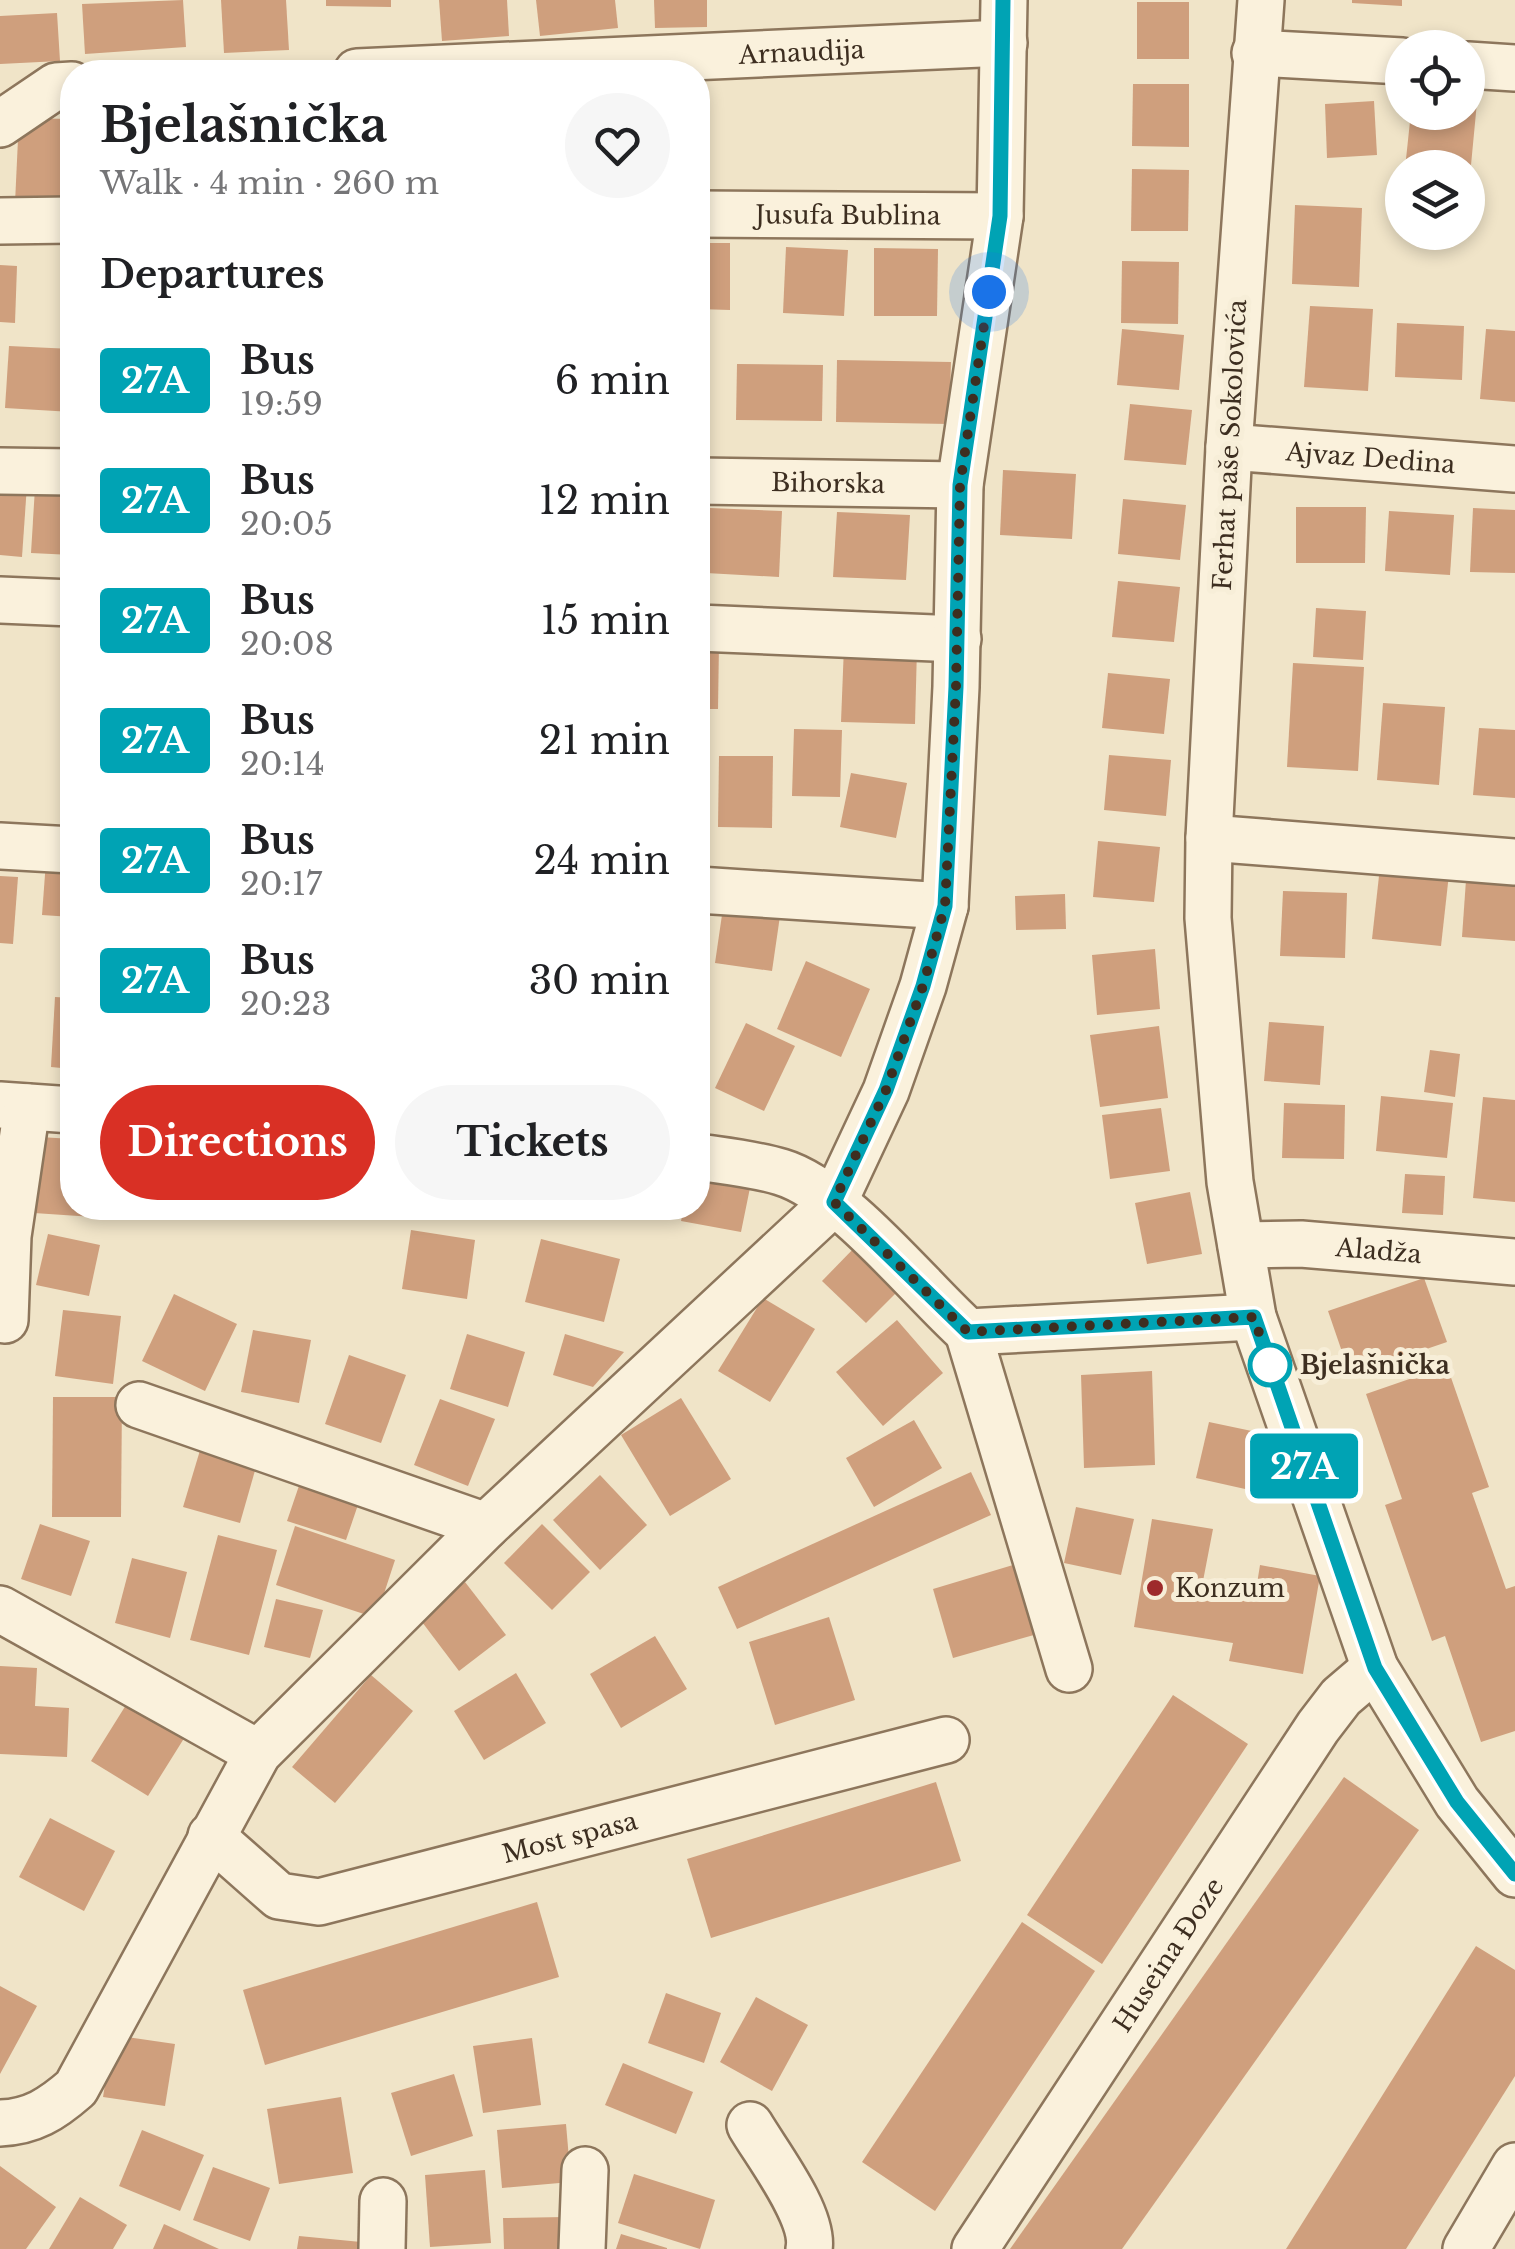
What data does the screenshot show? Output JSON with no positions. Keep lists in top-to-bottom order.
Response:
{
  "streets": {
    "street": [
      "Arnaudija",
      "Jusufa Bublina",
      "Ferhat paše Sokolovića",
      "Ajvaz Dedina",
      "Bihorska",
      "Aladža",
      "Most spasa",
      "Huseina Đoze"
    ]
  },
  "crossings": [
    ["Ferhat paše Sokolovića", "Ajvaz Dedina"],
    ["Ferhat paše Sokolovića", "Aladža"]
  ],
  "places": ["Bjelašnička", "Konzum"],
  "lines": ["bus line 27A"],
  "page": {
    "on_map": "27A",
    "heading": [
      ["Bjelašnička", "Walk · 4 min · 260 m"],
      "Departures"
    ],
    "list": [
      {
        "mark": "27A",
        "name": "Bus",
        "note": "19:59",
        "value": "6 min"
      },
      {
        "mark": "27A",
        "name": "Bus",
        "note": "20:05",
        "value": "12 min"
      },
      {
        "mark": "27A",
        "name": "Bus",
        "note": "20:08",
        "value": "15 min"
      },
      {
        "mark": "27A",
        "name": "Bus",
        "note": "20:14",
        "value": "21 min"
      },
      {
        "mark": "27A",
        "name": "Bus",
        "note": "20:17",
        "value": "24 min"
      },
      {
        "mark": "27A",
        "name": "Bus",
        "note": "20:23",
        "value": "30 min"
      }
    ],
    "buttons": ["Directions", "Tickets"]
  }
}
